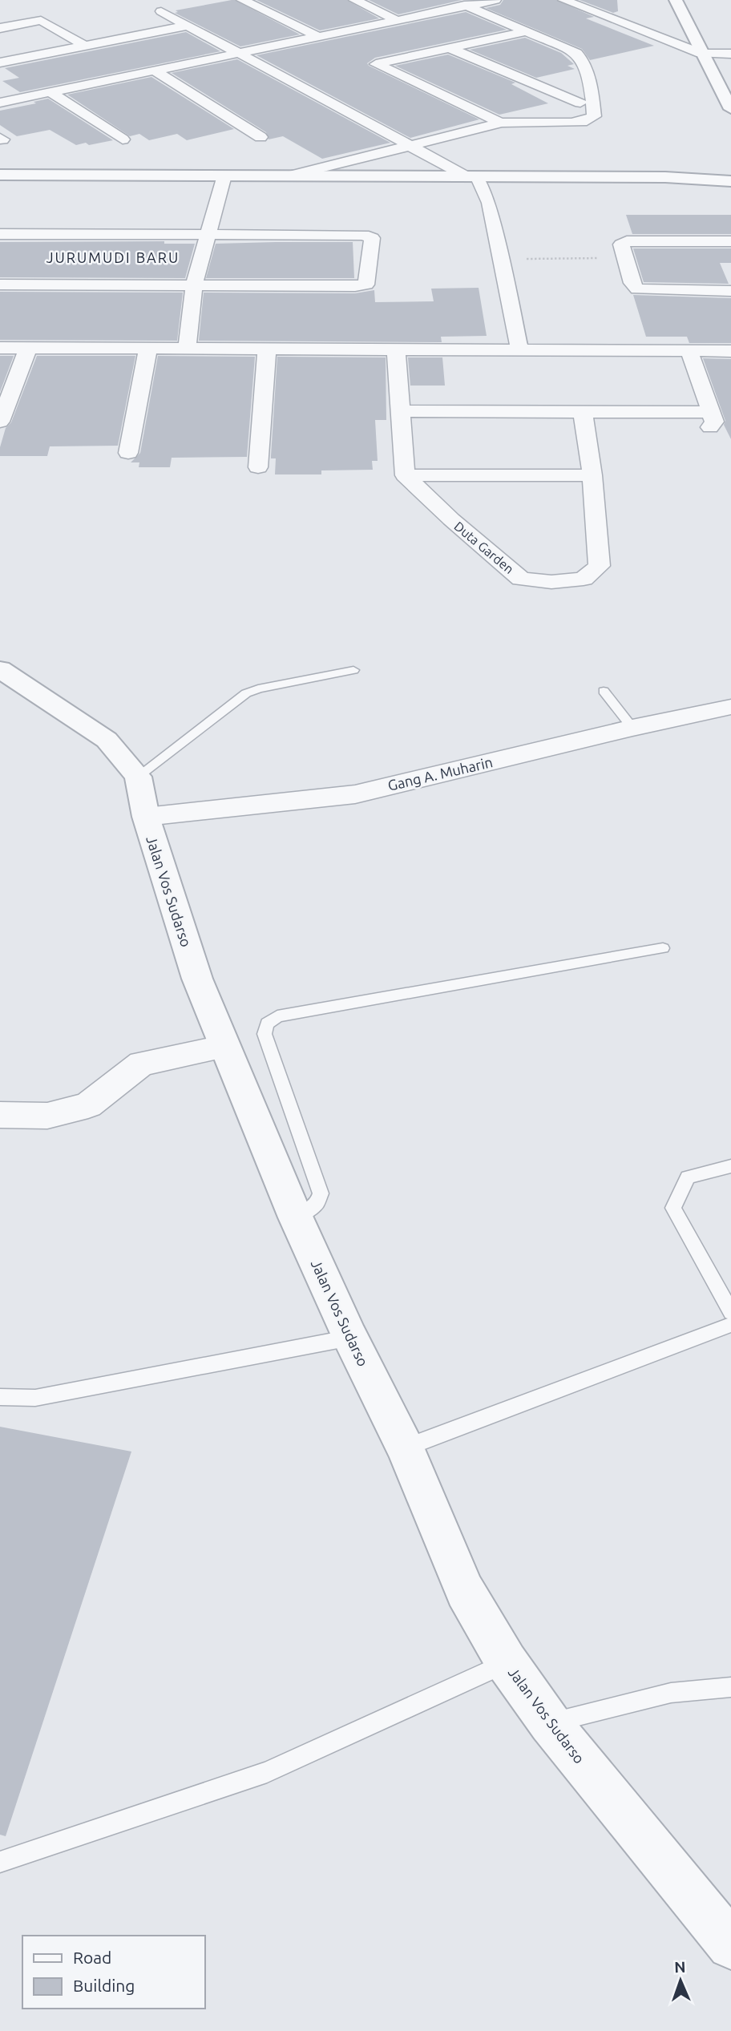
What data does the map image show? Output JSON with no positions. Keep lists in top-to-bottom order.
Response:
{
  "streets": {
    "street": ["Duta Garden", "Gang A. Muharin", "Jalan Vos Sudarso"]
  },
  "crossings": [
    ["Gang A. Muharin", "Jalan Vos Sudarso"]
  ],
  "districts": ["JURUMUDI BARU"],
  "legend": ["Road", "Building"],
  "north": "top"
}
